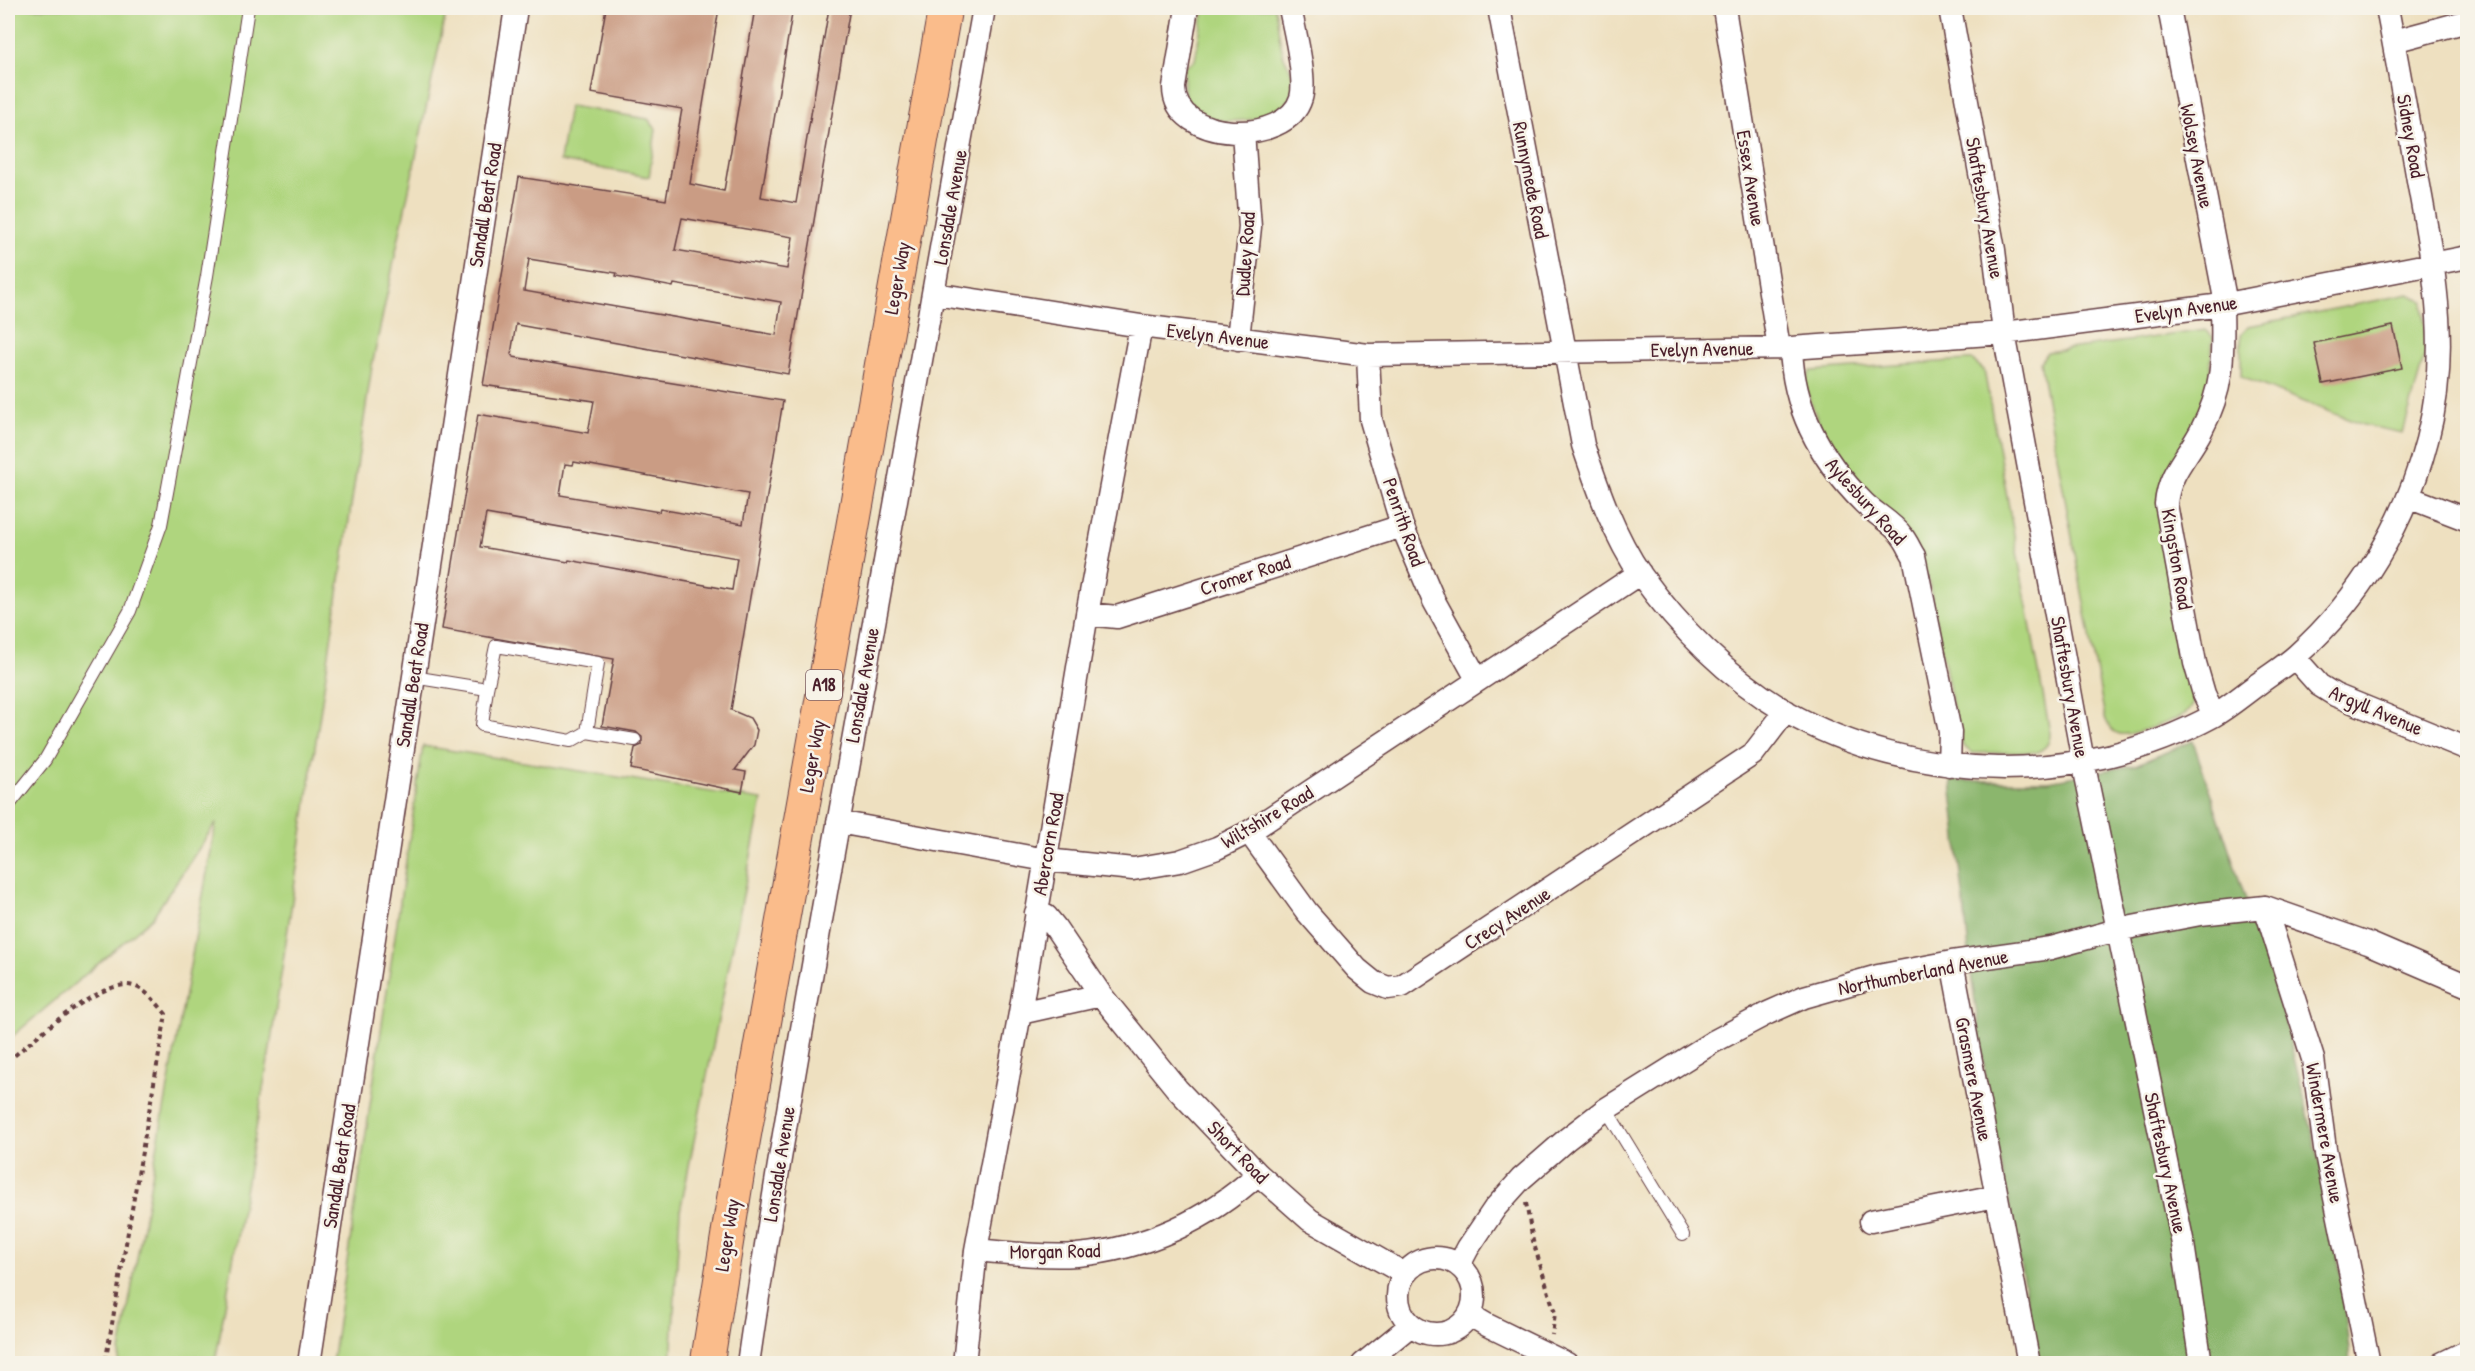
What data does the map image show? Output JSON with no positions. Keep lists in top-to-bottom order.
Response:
{
  "streets": {
    "highway": ["Leger Way", "A18"],
    "street": [
      "Sidney Road",
      "Wolsey Avenue",
      "Essex Avenue",
      "Runnymede Road",
      "Sandall Beat Road",
      "Lonsdale Avenue",
      "Shaftesbury Avenue",
      "Dudley Road",
      "Evelyn Avenue",
      "Aylesbury Road",
      "Penrith Road",
      "Kingston Road",
      "Cromer Road",
      "Argyll Avenue",
      "Wiltshire Road",
      "Abercorn Road",
      "Crecy Avenue",
      "Northumberland Avenue",
      "Grasmere Avenue",
      "Windermere Avenue",
      "Short Road",
      "Morgan Road"
    ]
  },
  "crossings": [
    ["Sidney Road", "Runnymede Road"],
    ["Sidney Road", "Shaftesbury Avenue"],
    ["Sidney Road", "Evelyn Avenue"],
    ["Sidney Road", "Kingston Road"],
    ["Sidney Road", "Argyll Avenue"],
    ["Wolsey Avenue", "Evelyn Avenue"],
    ["Wolsey Avenue", "Kingston Road"],
    ["Essex Avenue", "Evelyn Avenue"],
    ["Essex Avenue", "Aylesbury Road"],
    ["Runnymede Road", "Shaftesbury Avenue"],
    ["Runnymede Road", "Evelyn Avenue"],
    ["Runnymede Road", "Aylesbury Road"],
    ["Runnymede Road", "Wiltshire Road"],
    ["Runnymede Road", "Crecy Avenue"],
    ["Lonsdale Avenue", "Evelyn Avenue"],
    ["Lonsdale Avenue", "Wiltshire Road"],
    ["Shaftesbury Avenue", "Evelyn Avenue"],
    ["Shaftesbury Avenue", "Northumberland Avenue"],
    ["Dudley Road", "Evelyn Avenue"],
    ["Evelyn Avenue", "Aylesbury Road"],
    ["Evelyn Avenue", "Penrith Road"],
    ["Evelyn Avenue", "Kingston Road"],
    ["Evelyn Avenue", "Abercorn Road"],
    ["Penrith Road", "Cromer Road"],
    ["Penrith Road", "Wiltshire Road"],
    ["Cromer Road", "Abercorn Road"],
    ["Wiltshire Road", "Abercorn Road"],
    ["Wiltshire Road", "Crecy Avenue"],
    ["Abercorn Road", "Short Road"],
    ["Abercorn Road", "Morgan Road"],
    ["Northumberland Avenue", "Grasmere Avenue"],
    ["Northumberland Avenue", "Windermere Avenue"],
    ["Northumberland Avenue", "Short Road"],
    ["Short Road", "Morgan Road"]
  ]
}
